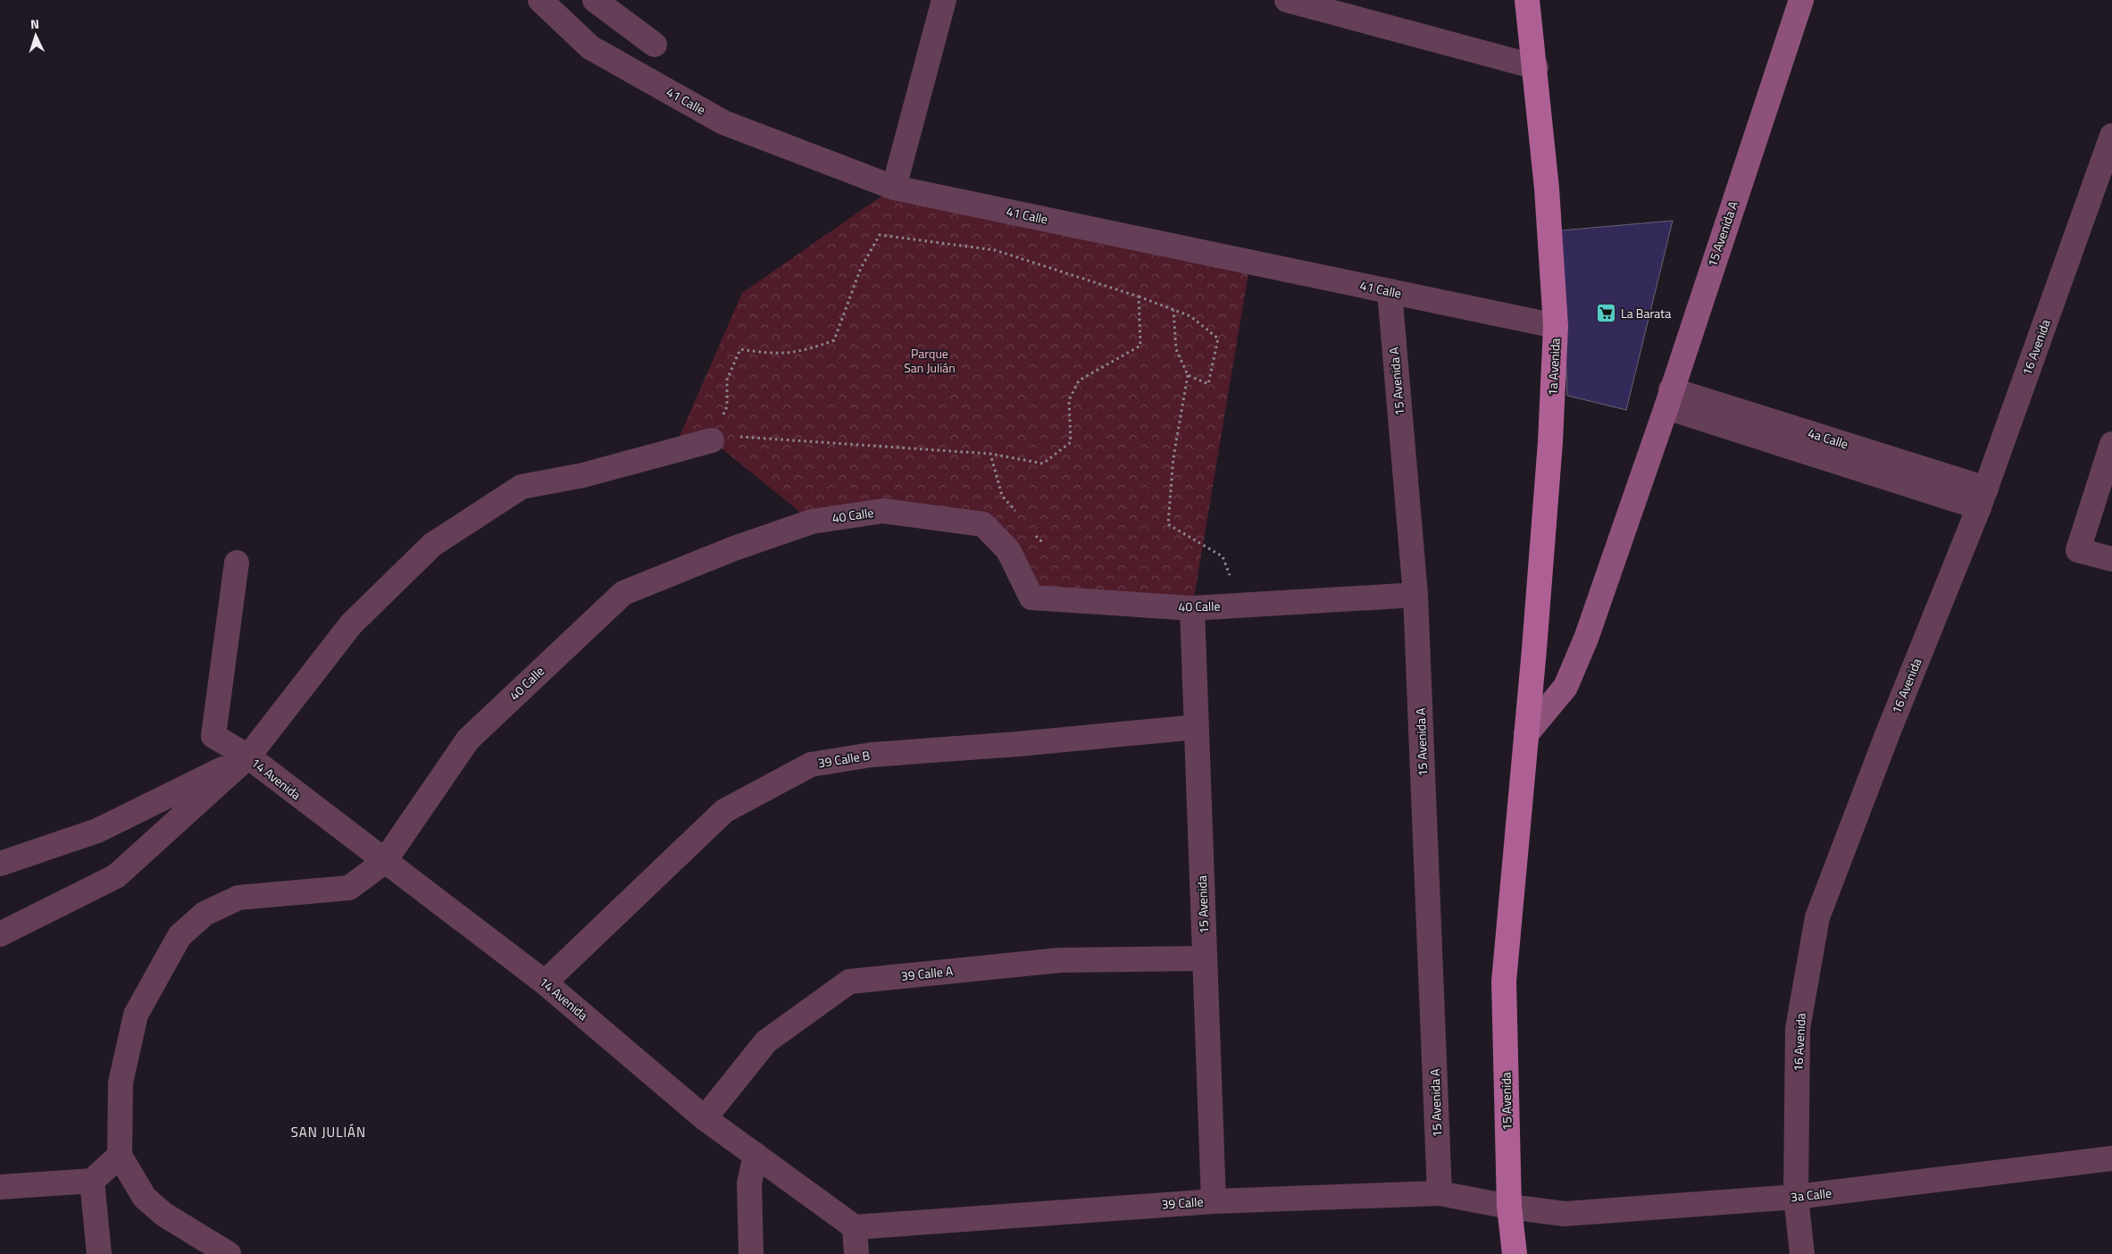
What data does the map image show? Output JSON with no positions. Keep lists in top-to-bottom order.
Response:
{
  "streets": {
    "main road": ["1a Avenida", "15 Avenida"],
    "street": [
      "41 Calle",
      "15 Avenida A",
      "16 Avenida",
      "4a Calle",
      "40 Calle",
      "39 Calle B",
      "14 Avenida",
      "39 Calle A",
      "3a Calle",
      "39 Calle"
    ]
  },
  "crossings": [
    ["41 Calle", "15 Avenida A"],
    ["41 Calle", "1a Avenida"],
    ["15 Avenida A", "1a Avenida"],
    ["15 Avenida A", "4a Calle"],
    ["15 Avenida A", "40 Calle"],
    ["15 Avenida A", "15 Avenida"],
    ["15 Avenida A", "39 Calle"],
    ["16 Avenida", "4a Calle"],
    ["16 Avenida", "3a Calle"],
    ["1a Avenida", "15 Avenida"],
    ["40 Calle", "14 Avenida"],
    ["40 Calle", "15 Avenida"],
    ["39 Calle B", "14 Avenida"],
    ["39 Calle B", "15 Avenida"],
    ["14 Avenida", "39 Calle A"],
    ["14 Avenida", "39 Calle"],
    ["15 Avenida", "39 Calle A"],
    ["15 Avenida", "3a Calle"],
    ["15 Avenida", "39 Calle"],
    ["3a Calle", "39 Calle"]
  ],
  "districts": ["SAN JULIÁN"],
  "parks": ["Parque San Julián"],
  "places": {
    "supermarket": ["La Barata"]
  },
  "north": "top"
}
